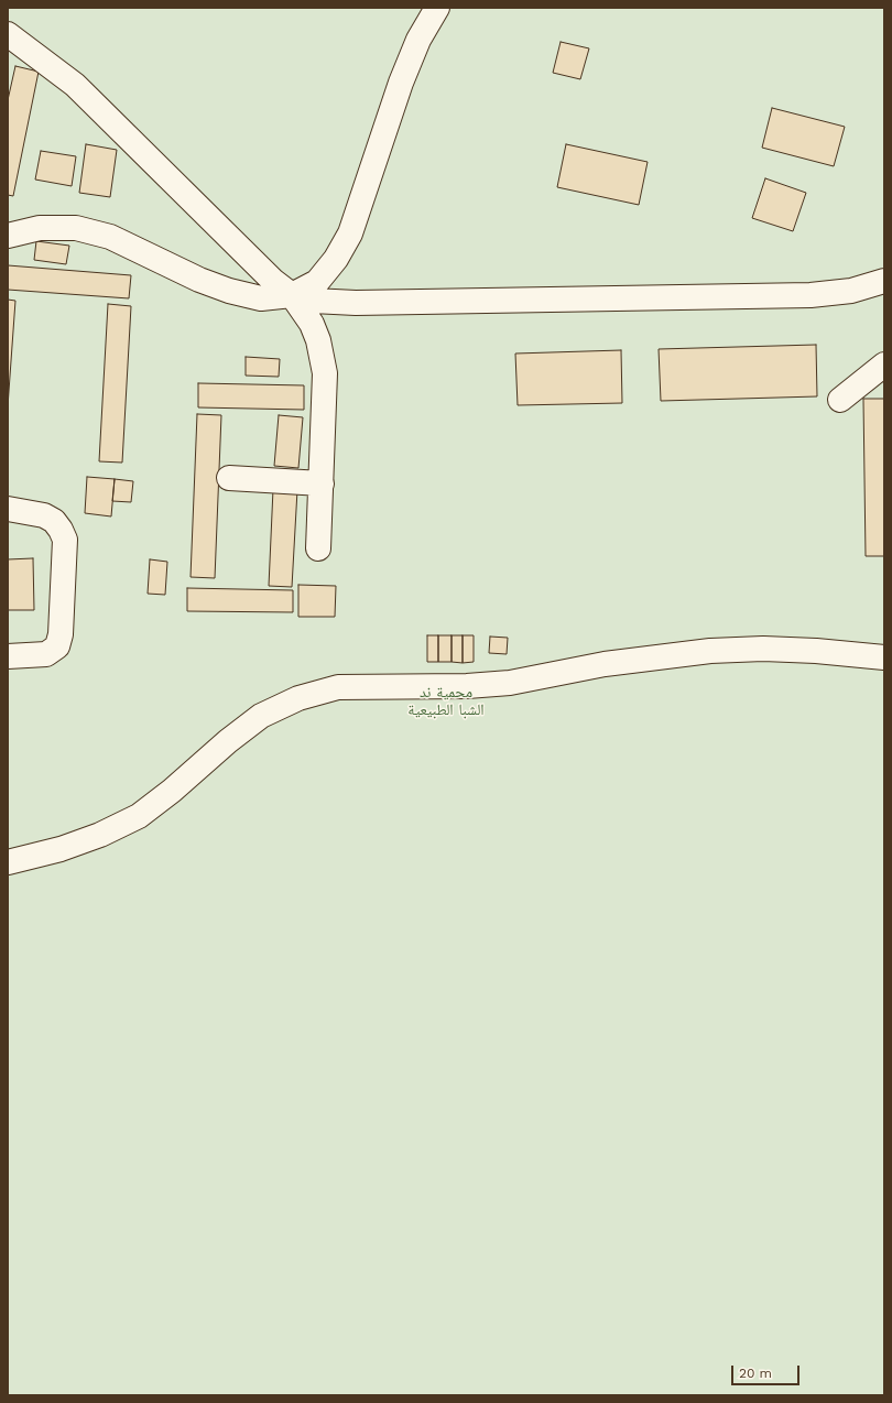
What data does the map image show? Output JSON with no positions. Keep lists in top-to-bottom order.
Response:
{
  "parks": ["محمية ند الشبا الطبيعية"],
  "scale_bar": "20 m"
}
